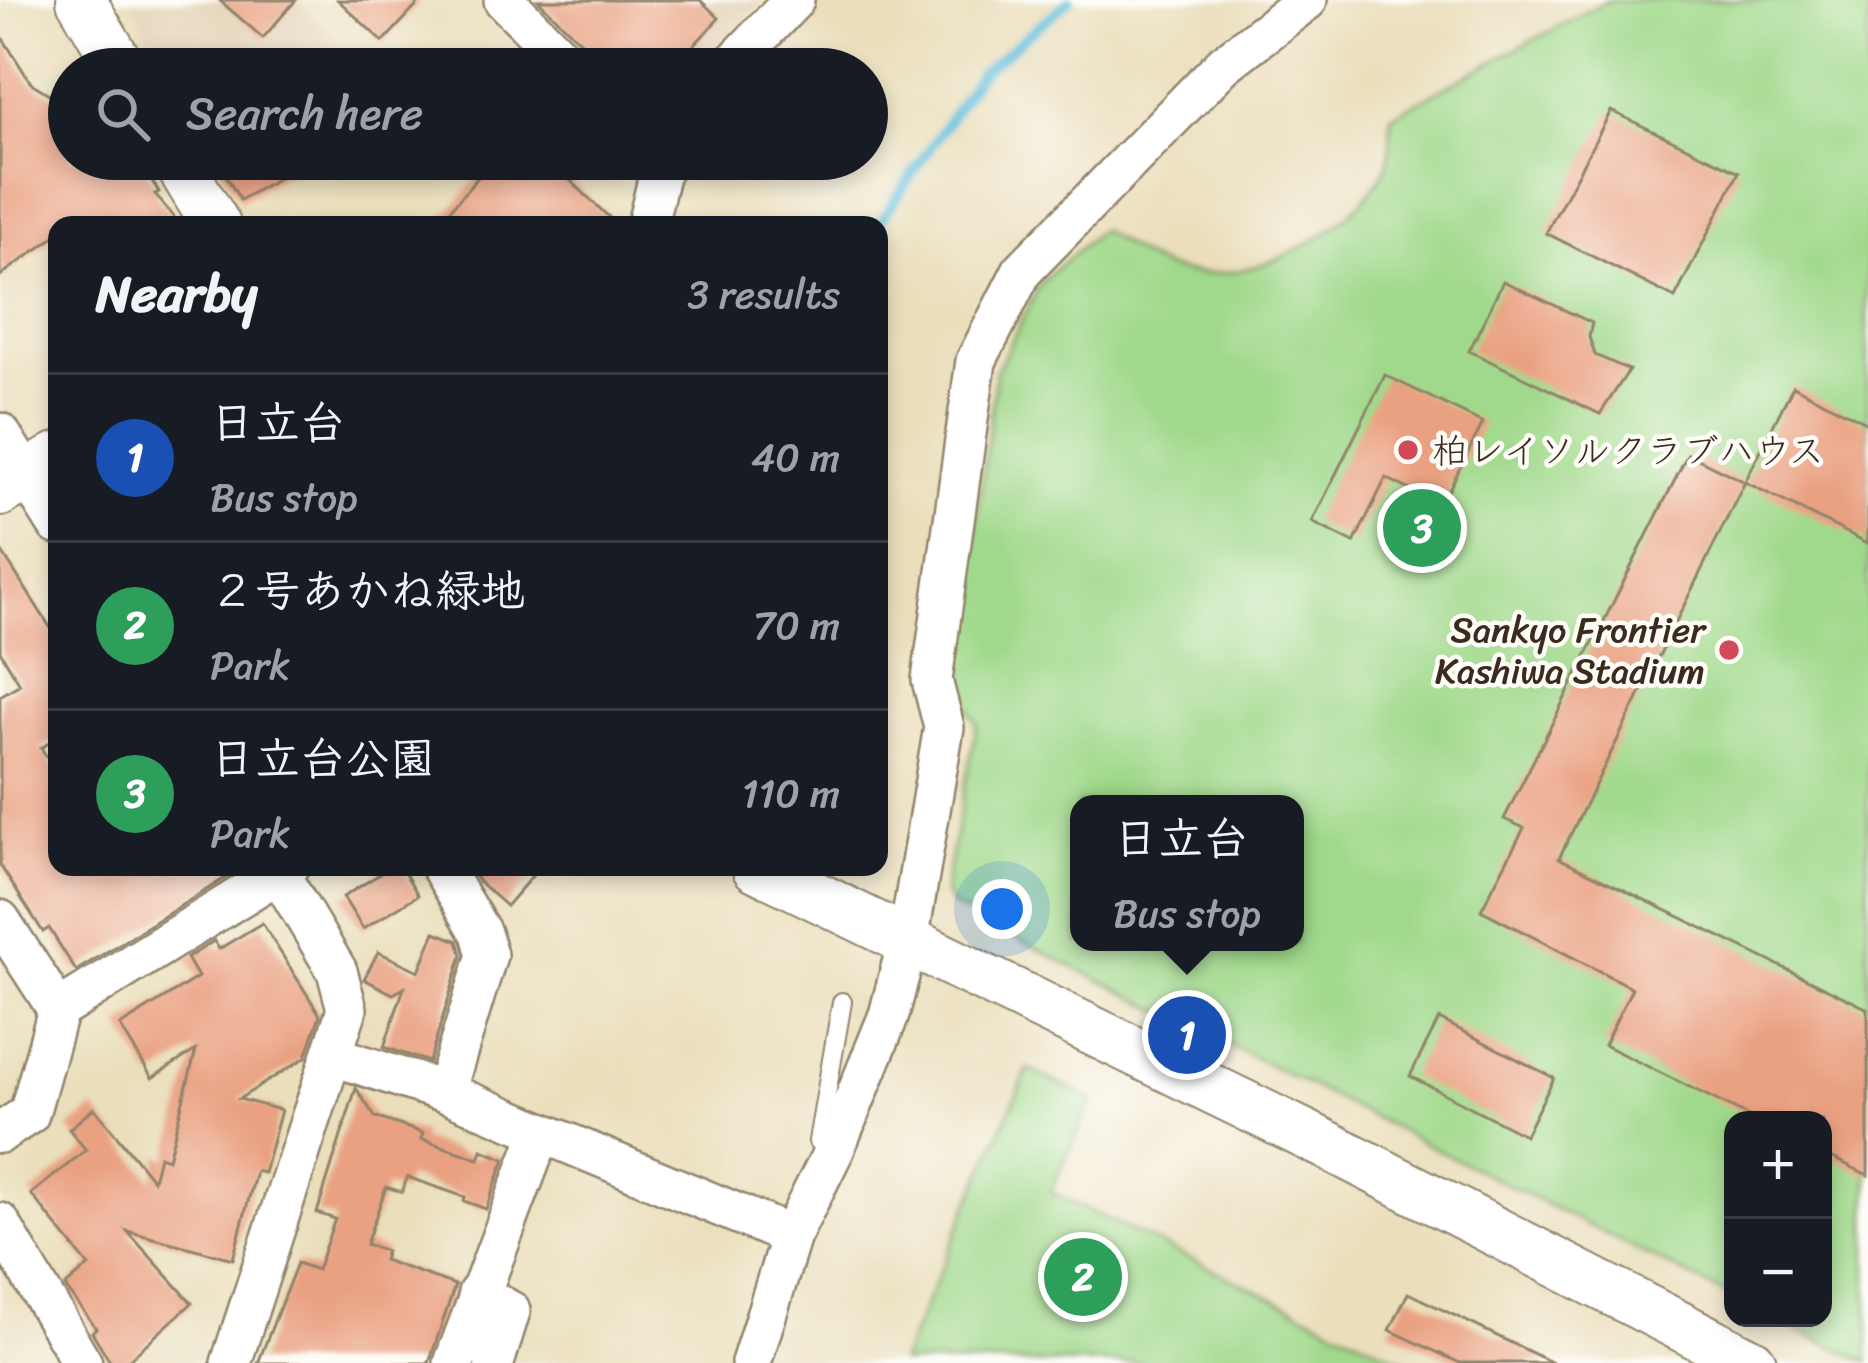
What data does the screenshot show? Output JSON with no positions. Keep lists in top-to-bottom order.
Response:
{
  "places": ["柏レイソルクラブハウス", "Sankyo Frontier Kashiwa Stadium"],
  "page": {
    "search": "Search here",
    "heading": ["Nearby", "3 results"],
    "list": [
      {
        "mark": "1",
        "name": "日立台",
        "note": "Bus stop",
        "value": "40 m"
      },
      {
        "mark": "2",
        "name": "２号あかね緑地",
        "note": "Park",
        "value": "70 m"
      },
      {
        "mark": "3",
        "name": "日立台公園",
        "note": "Park",
        "value": "110 m"
      }
    ],
    "pins": ["3", "1", "2"],
    "popup": ["日立台", "Bus stop"],
    "map_buttons": ["+", "−"]
  }
}
